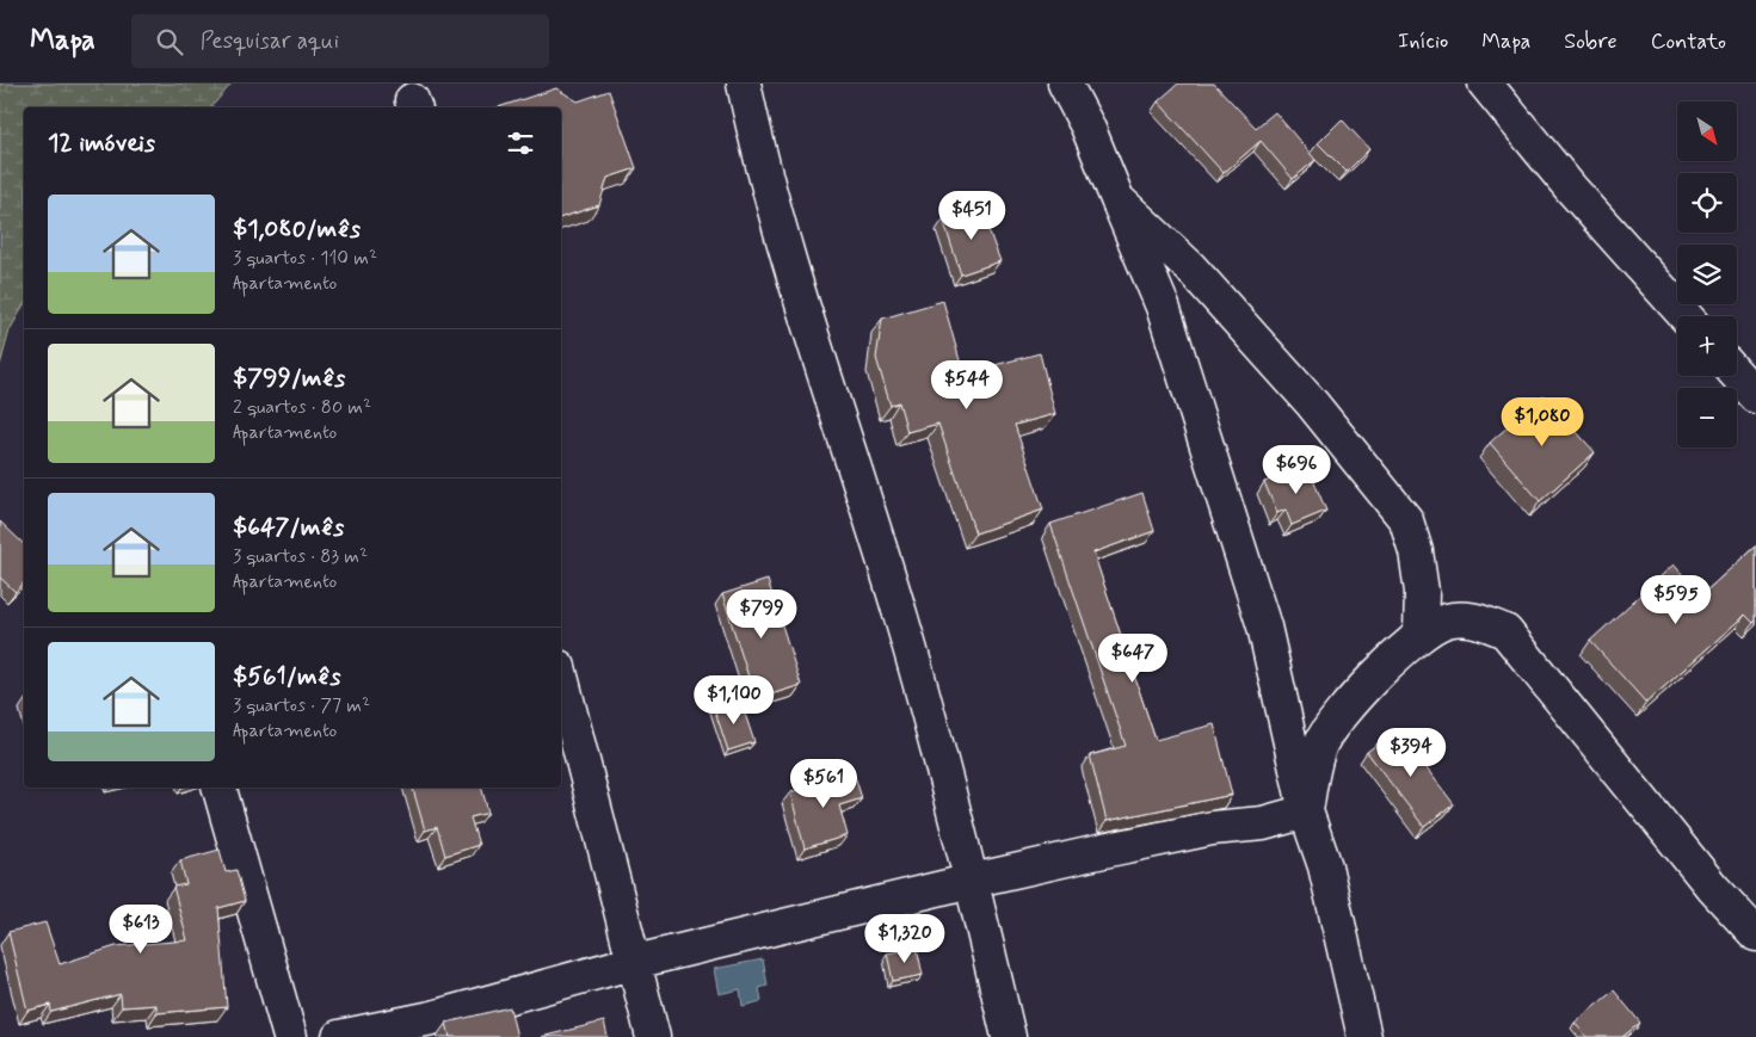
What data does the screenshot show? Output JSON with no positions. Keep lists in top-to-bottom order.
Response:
{
  "north": "bottom right",
  "page": {
    "header": "Mapa",
    "search": "Pesquisar aqui",
    "nav": [
      "Início",
      "Mapa",
      "Sobre",
      "Contato"
    ],
    "map_buttons": ["+", "−"],
    "heading": "12 imóveis",
    "list": [
      {
        "name": "$1,080/mês",
        "note": "3 quartos · 110 m² · Apartamento"
      },
      {
        "name": "$799/mês",
        "note": "2 quartos · 80 m² · Apartamento"
      },
      {
        "name": "$647/mês",
        "note": "3 quartos · 83 m² · Apartamento"
      },
      {
        "name": "$561/mês",
        "note": "3 quartos · 77 m² · Apartamento"
      }
    ],
    "price": [
      "$451",
      "$544",
      "$1,080",
      "$696",
      "$595",
      "$799",
      "$647",
      "$1,100",
      "$394",
      "$561",
      "$613",
      "$1,320"
    ]
  }
}
